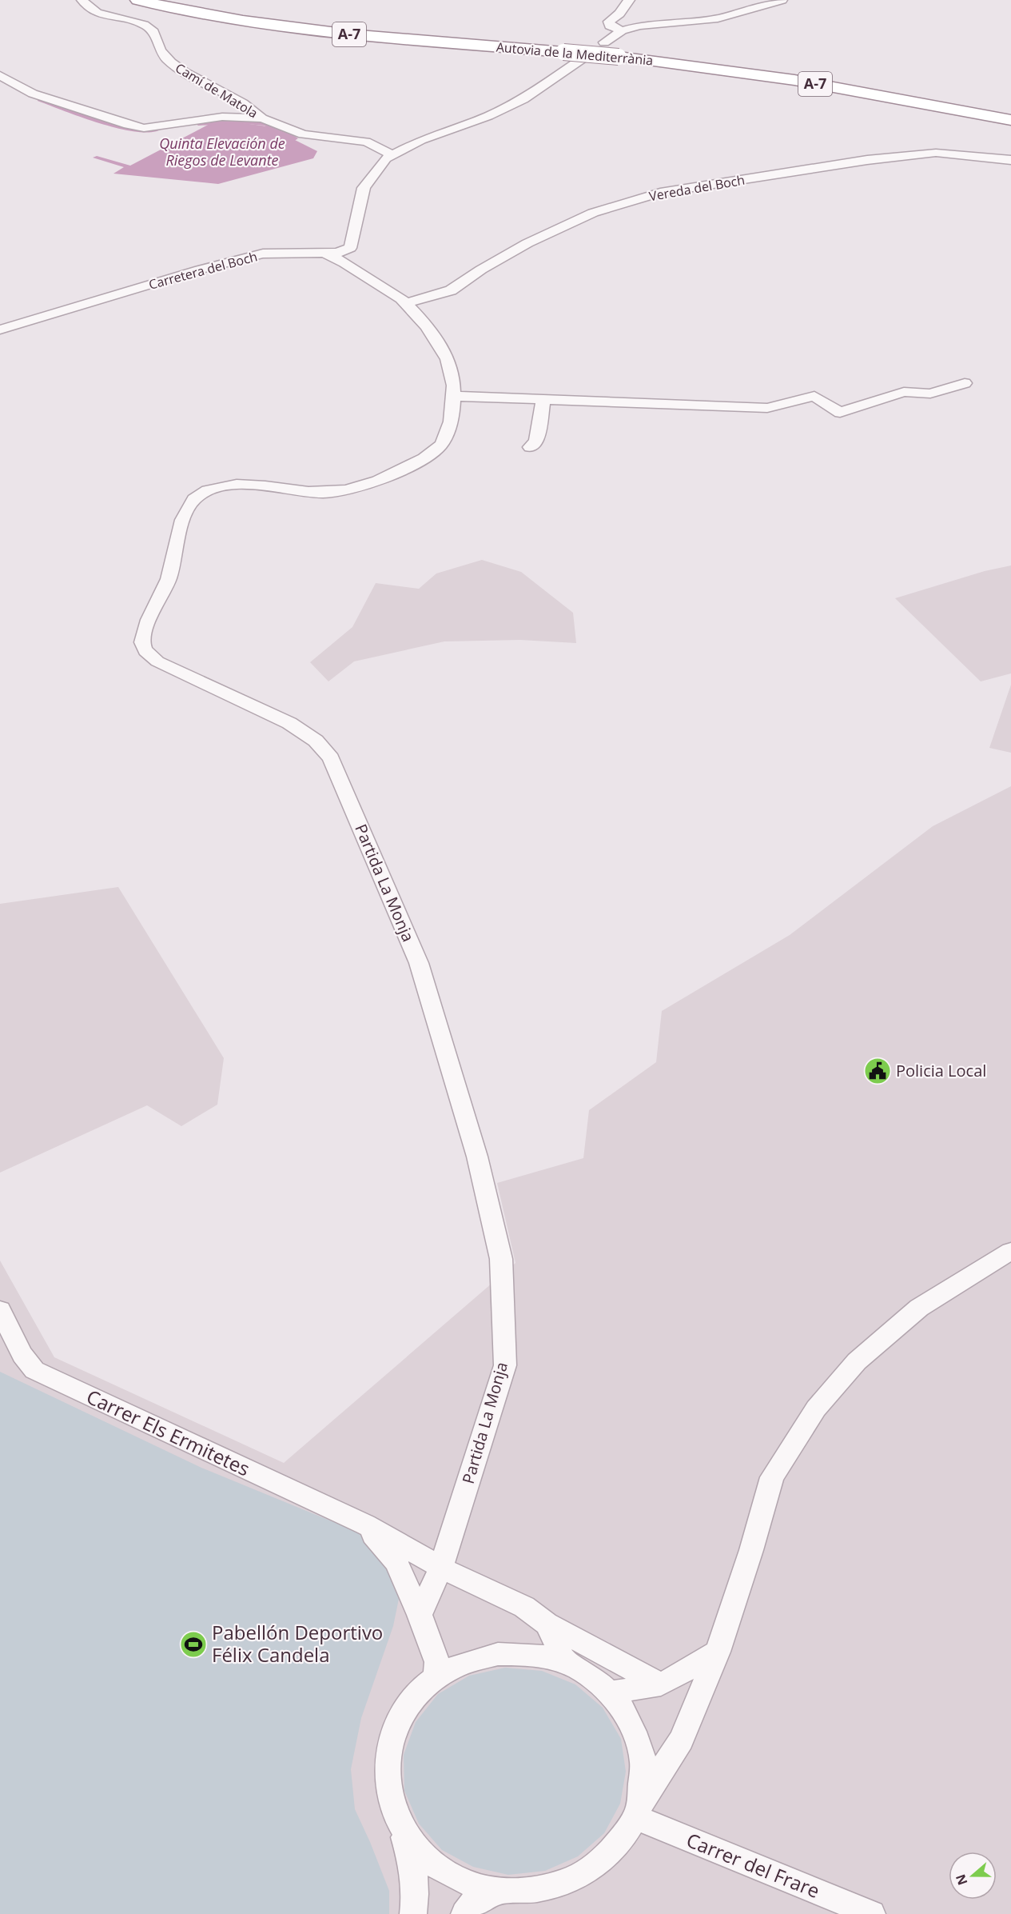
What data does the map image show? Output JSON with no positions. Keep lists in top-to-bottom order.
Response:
{
  "streets": {
    "highway": ["A-7", "Autovia de la Mediterrània"],
    "street": [
      "Camí de Matola",
      "Vereda del Boch",
      "Carretera del Boch",
      "Partida La Monja",
      "Carrer Els Ermitetes",
      "Carrer del Frare"
    ]
  },
  "crossings": [
    ["Autovia de la Mediterrània", "Carretera del Boch"],
    ["Partida La Monja", "Carrer Els Ermitetes"]
  ],
  "water": ["Quinta Elevación de Riegos de Levante"],
  "places": {
    "public building": ["Policia Local"],
    "sports": ["Pabellón Deportivo Félix Candela"]
  },
  "north": "left"
}
